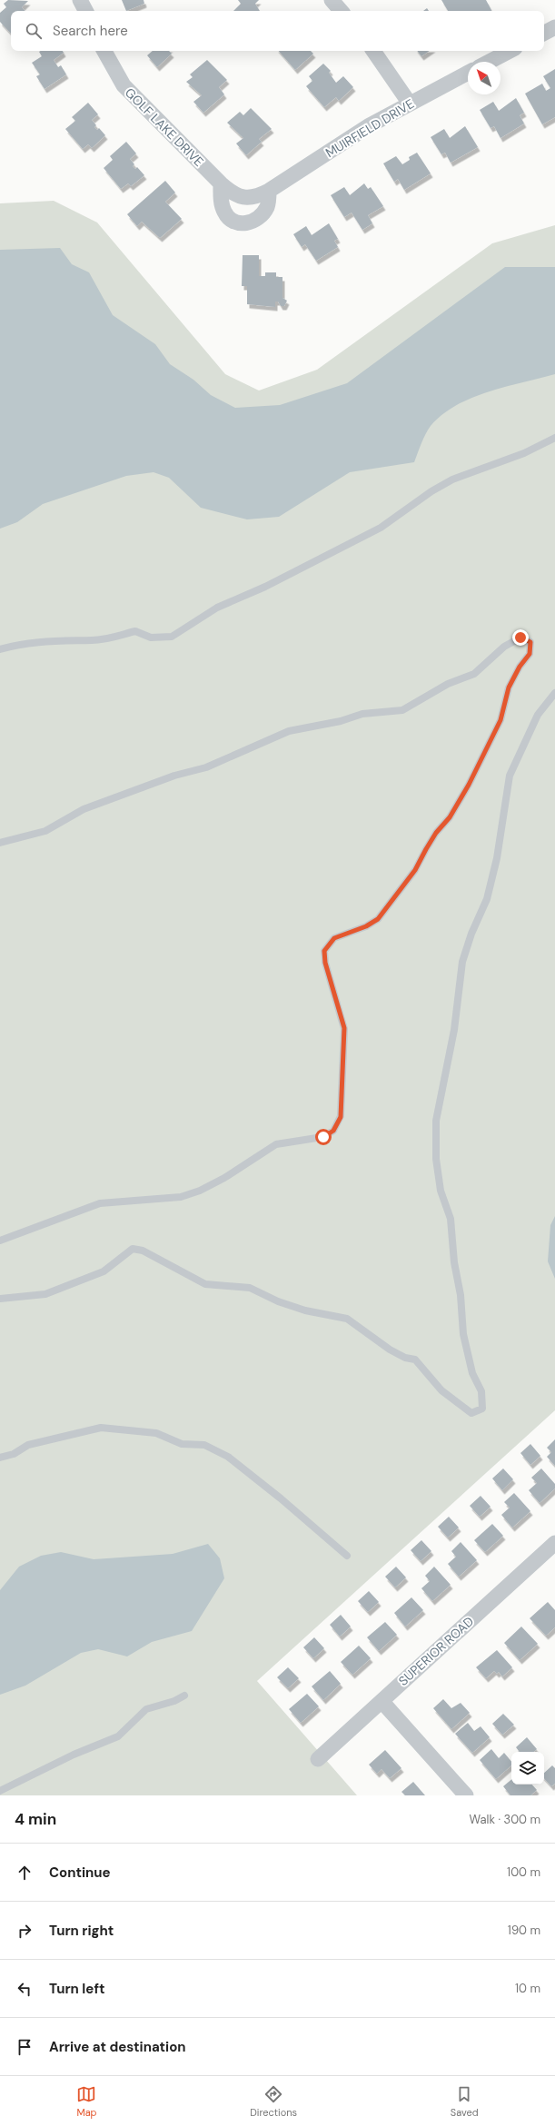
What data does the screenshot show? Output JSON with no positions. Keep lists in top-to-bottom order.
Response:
{
  "streets": {
    "street": ["GOLF LAKE DRIVE", "MUIRFIELD DRIVE", "SUPERIOR ROAD"]
  },
  "crossings": [
    ["GOLF LAKE DRIVE", "MUIRFIELD DRIVE"]
  ],
  "north": "top left",
  "page": {
    "search": "Search here",
    "heading": ["4 min", "Walk · 300 m"],
    "list": [
      ["Continue", "100 m"],
      ["Turn right", "190 m"],
      ["Turn left", "10 m"],
      "Arrive at destination"
    ],
    "nav": ["Map", "Directions", "Saved"]
  }
}
